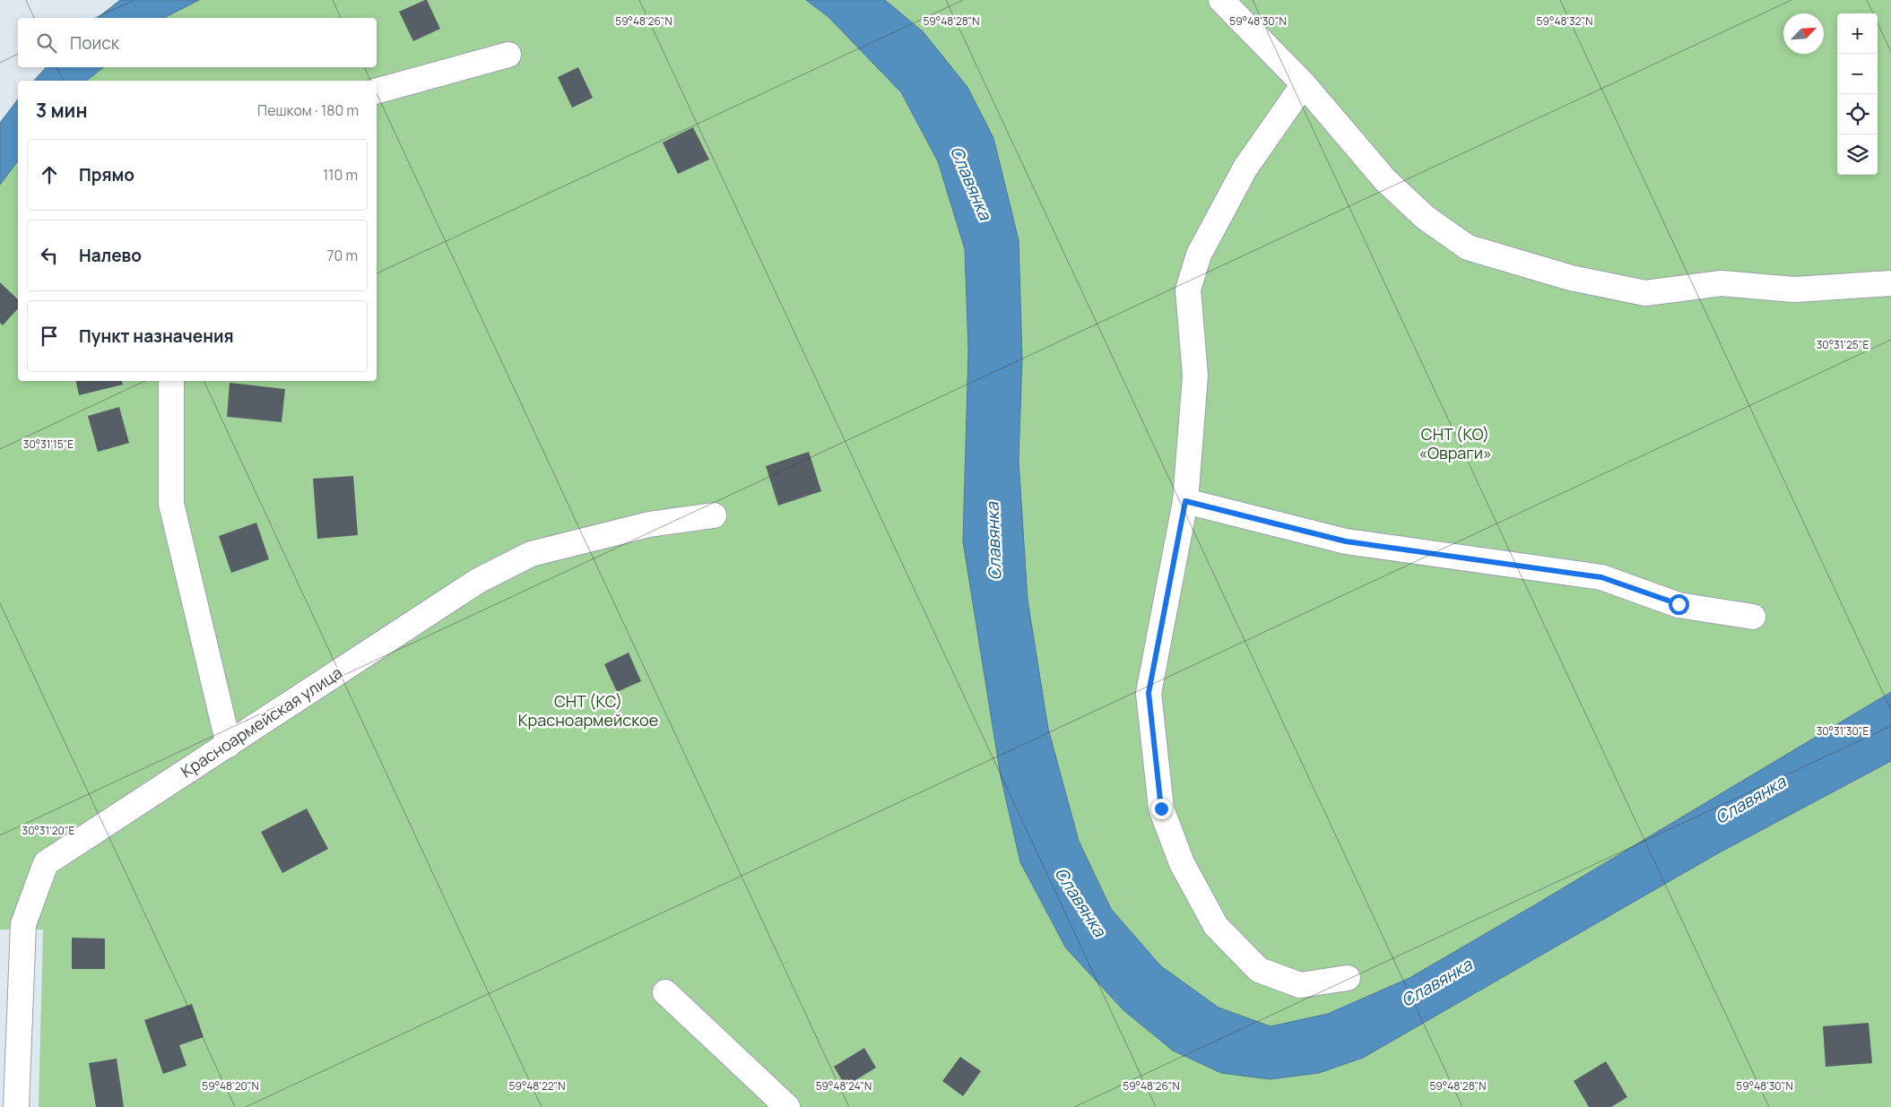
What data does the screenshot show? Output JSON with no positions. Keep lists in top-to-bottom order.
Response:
{
  "streets": {
    "street": ["Красноармейская улица"]
  },
  "water": ["Славянка"],
  "parks": ["СНТ (КО) «Овраги»", "СНТ (КС) Красноармейское"],
  "north": "top right",
  "page": {
    "map_buttons": ["+", "−"],
    "search": "Поиск",
    "heading": ["3 мин", "Пешком · 180 m"],
    "list": [
      ["Прямо", "110 m"],
      ["Налево", "70 m"],
      "Пункт назначения"
    ]
  },
  "coordinates": [
    "59°48'26\"N",
    "59°48'28\"N",
    "59°48'30\"N",
    "59°48'32\"N",
    "30°31'25\"E",
    "30°31'15\"E",
    "30°31'30\"E",
    "30°31'20\"E",
    "59°48'20\"N",
    "59°48'22\"N",
    "59°48'24\"N"
  ]
}
